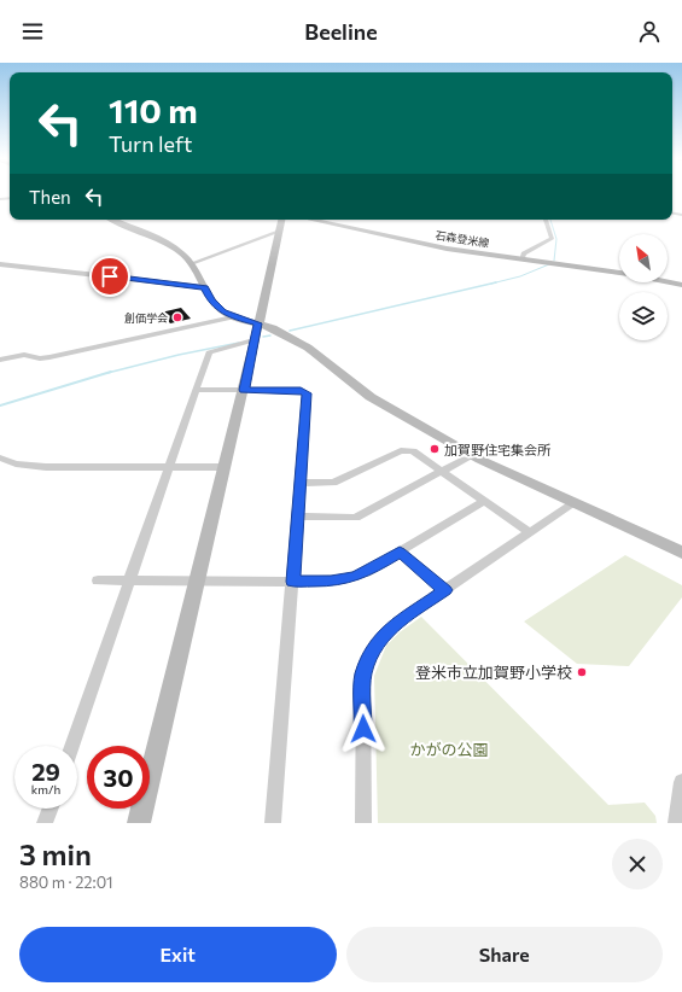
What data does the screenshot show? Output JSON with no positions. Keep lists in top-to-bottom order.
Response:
{
  "streets": {
    "street": ["石森登米線"]
  },
  "parks": ["かがの公園"],
  "places": ["創価学会", "加賀野住宅集会所", "登米市立加賀野小学校"],
  "north": "top left",
  "page": {
    "header": "Beeline",
    "turn": ["110 m", "Turn left"],
    "then": "Then",
    "speed": "29 km/h",
    "limit": "30",
    "heading": ["3 min", "880 m · 22:01"],
    "buttons": ["Exit", "Share"]
  }
}
